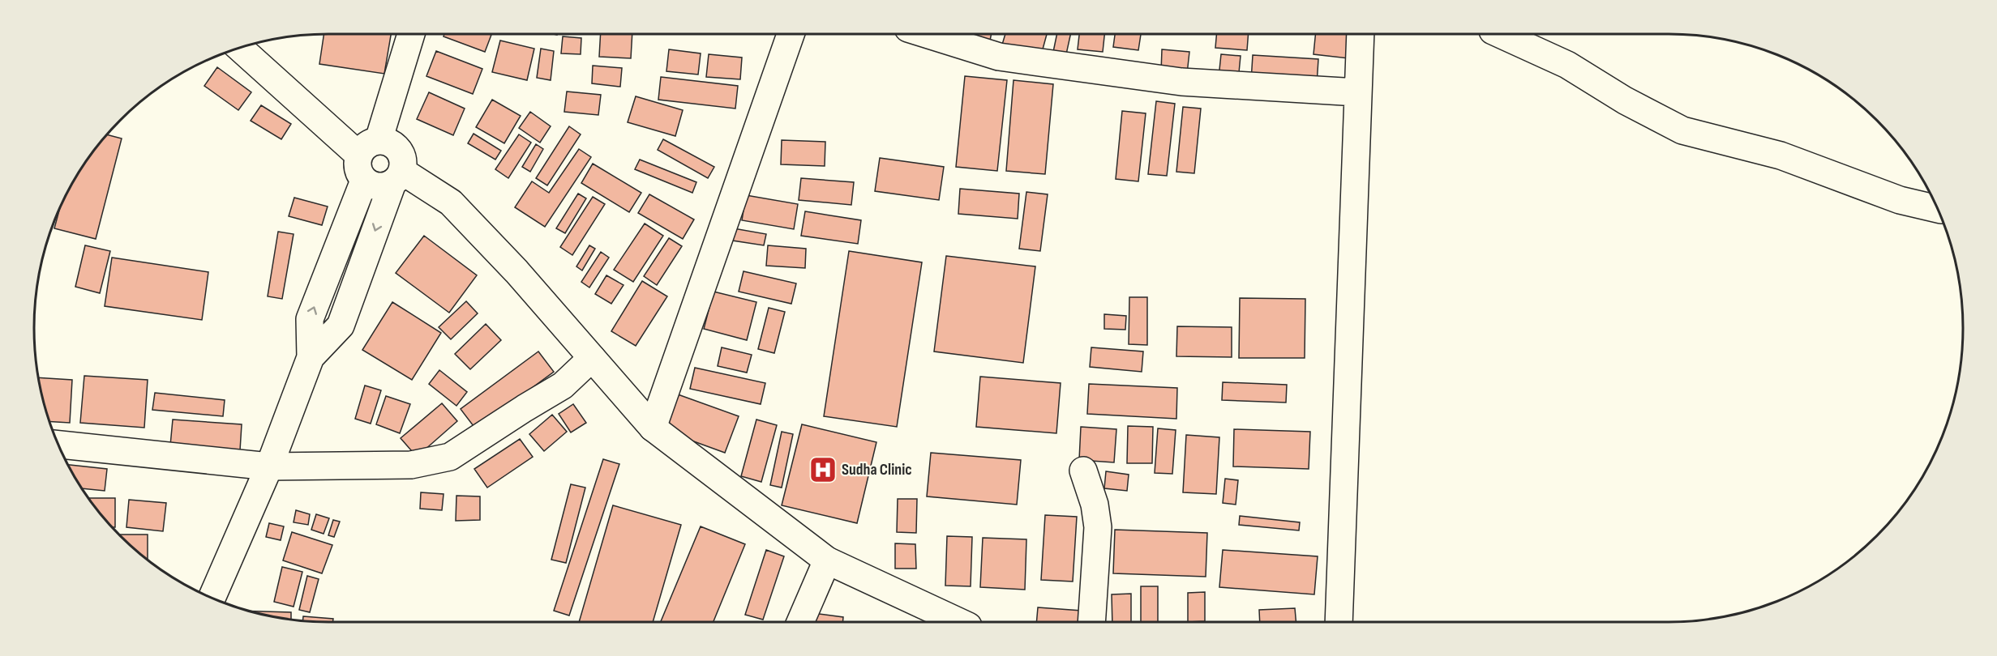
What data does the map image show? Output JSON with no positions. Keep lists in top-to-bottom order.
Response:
{
  "places": {
    "hospital": ["Sudha Clinic"]
  }
}
